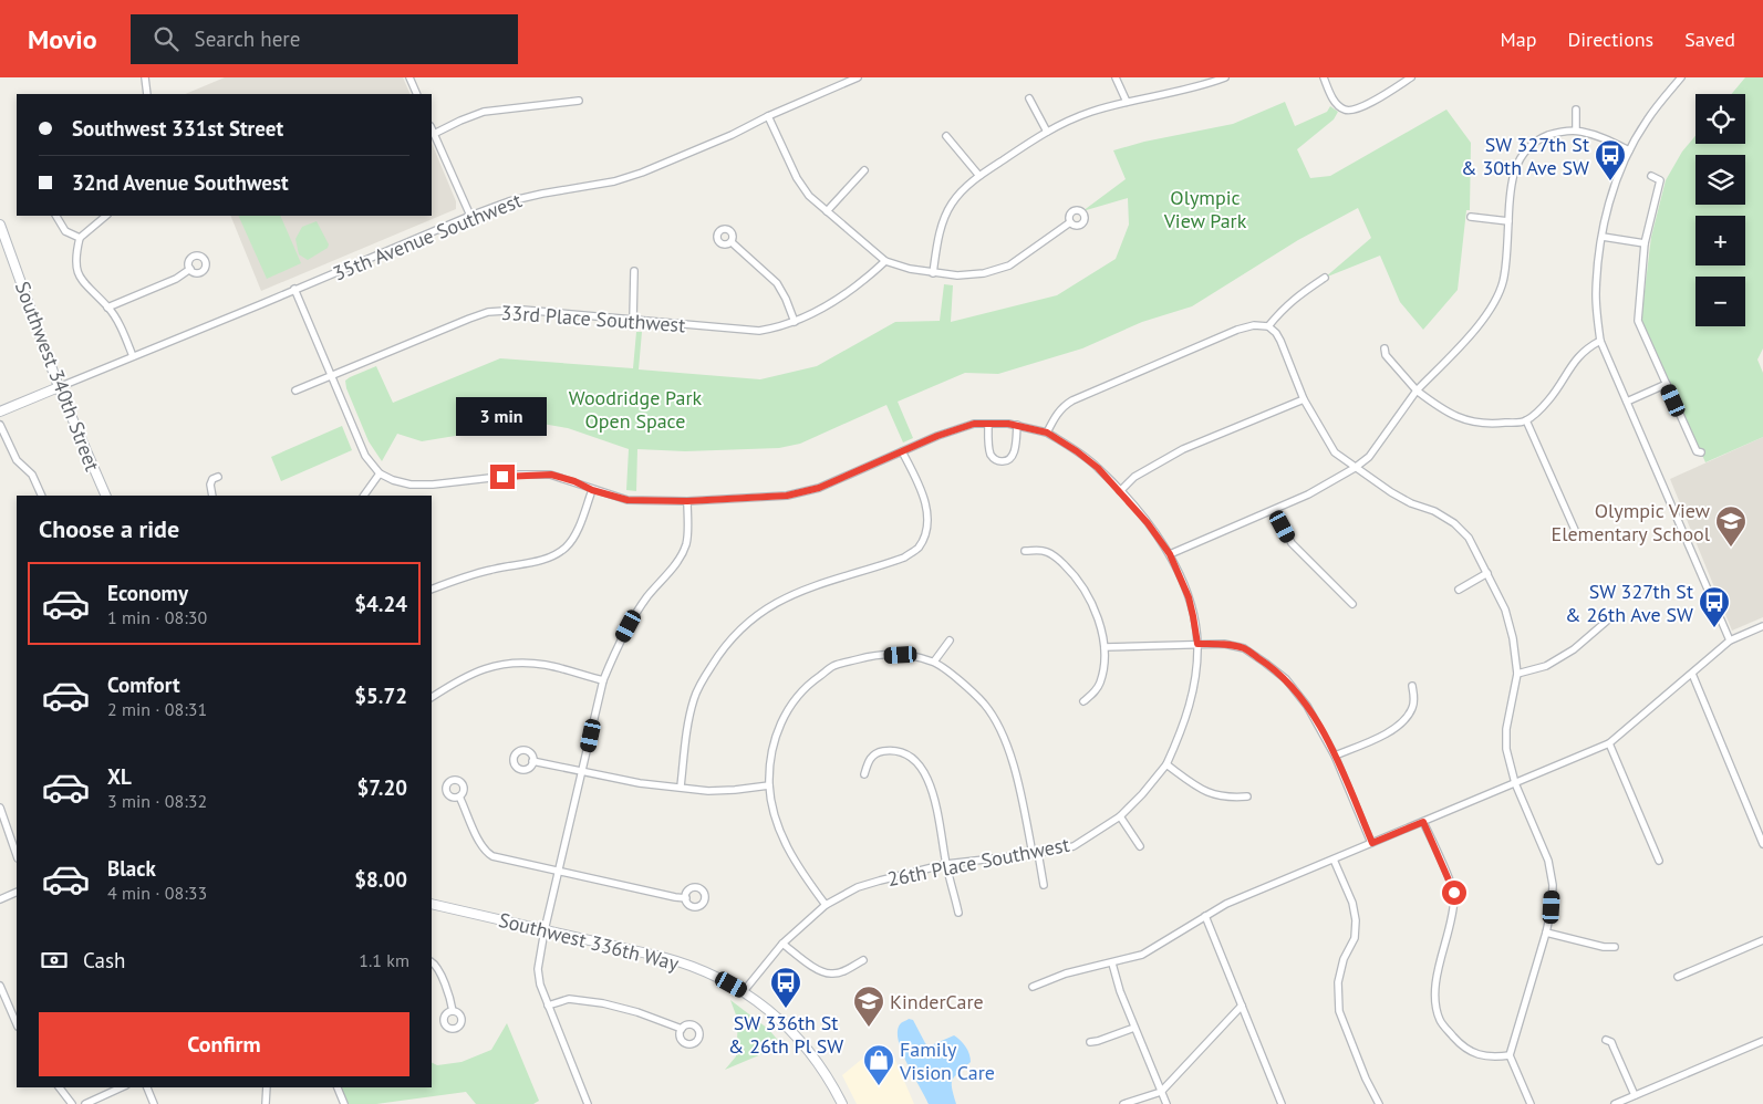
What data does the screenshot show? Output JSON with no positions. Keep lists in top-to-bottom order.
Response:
{
  "streets": {
    "main road": ["35th Avenue Southwest", "Southwest 340th Street", "Southwest 336th Way"],
    "street": ["33rd Place Southwest", "26th Place Southwest"]
  },
  "crossings": [
    ["35th Avenue Southwest", "Southwest 340th Street"],
    ["26th Place Southwest", "Southwest 336th Way"]
  ],
  "parks": ["Olympic View Park", "Woodridge Park Open Space"],
  "places": {
    "bus stop": ["SW 327th St & 30th Ave SW", "SW 327th St & 26th Ave SW", "SW 336th St & 26th Pl SW"],
    "school or university": ["Olympic View Elementary School", "KinderCare"],
    "shop": ["Family Vision Care"]
  },
  "page": {
    "header": "Movio",
    "search": "Search here",
    "nav": ["Map", "Directions", "Saved"],
    "map_buttons": ["+", "−"],
    "banner": ["Southwest 331st Street", "32nd Avenue Southwest"],
    "bubble": "3 min",
    "heading": "Choose a ride",
    "list": [
      {
        "name": "Economy",
        "note": "1 min · 08:30",
        "value": "$4.24"
      },
      {
        "name": "Comfort",
        "note": "2 min · 08:31",
        "value": "$5.72"
      },
      {
        "name": "XL",
        "note": "3 min · 08:32",
        "value": "$7.20"
      },
      {
        "name": "Black",
        "note": "4 min · 08:33",
        "value": "$8.00"
      }
    ],
    "pay": ["Cash", "1.1 km"],
    "buttons": "Confirm"
  }
}
